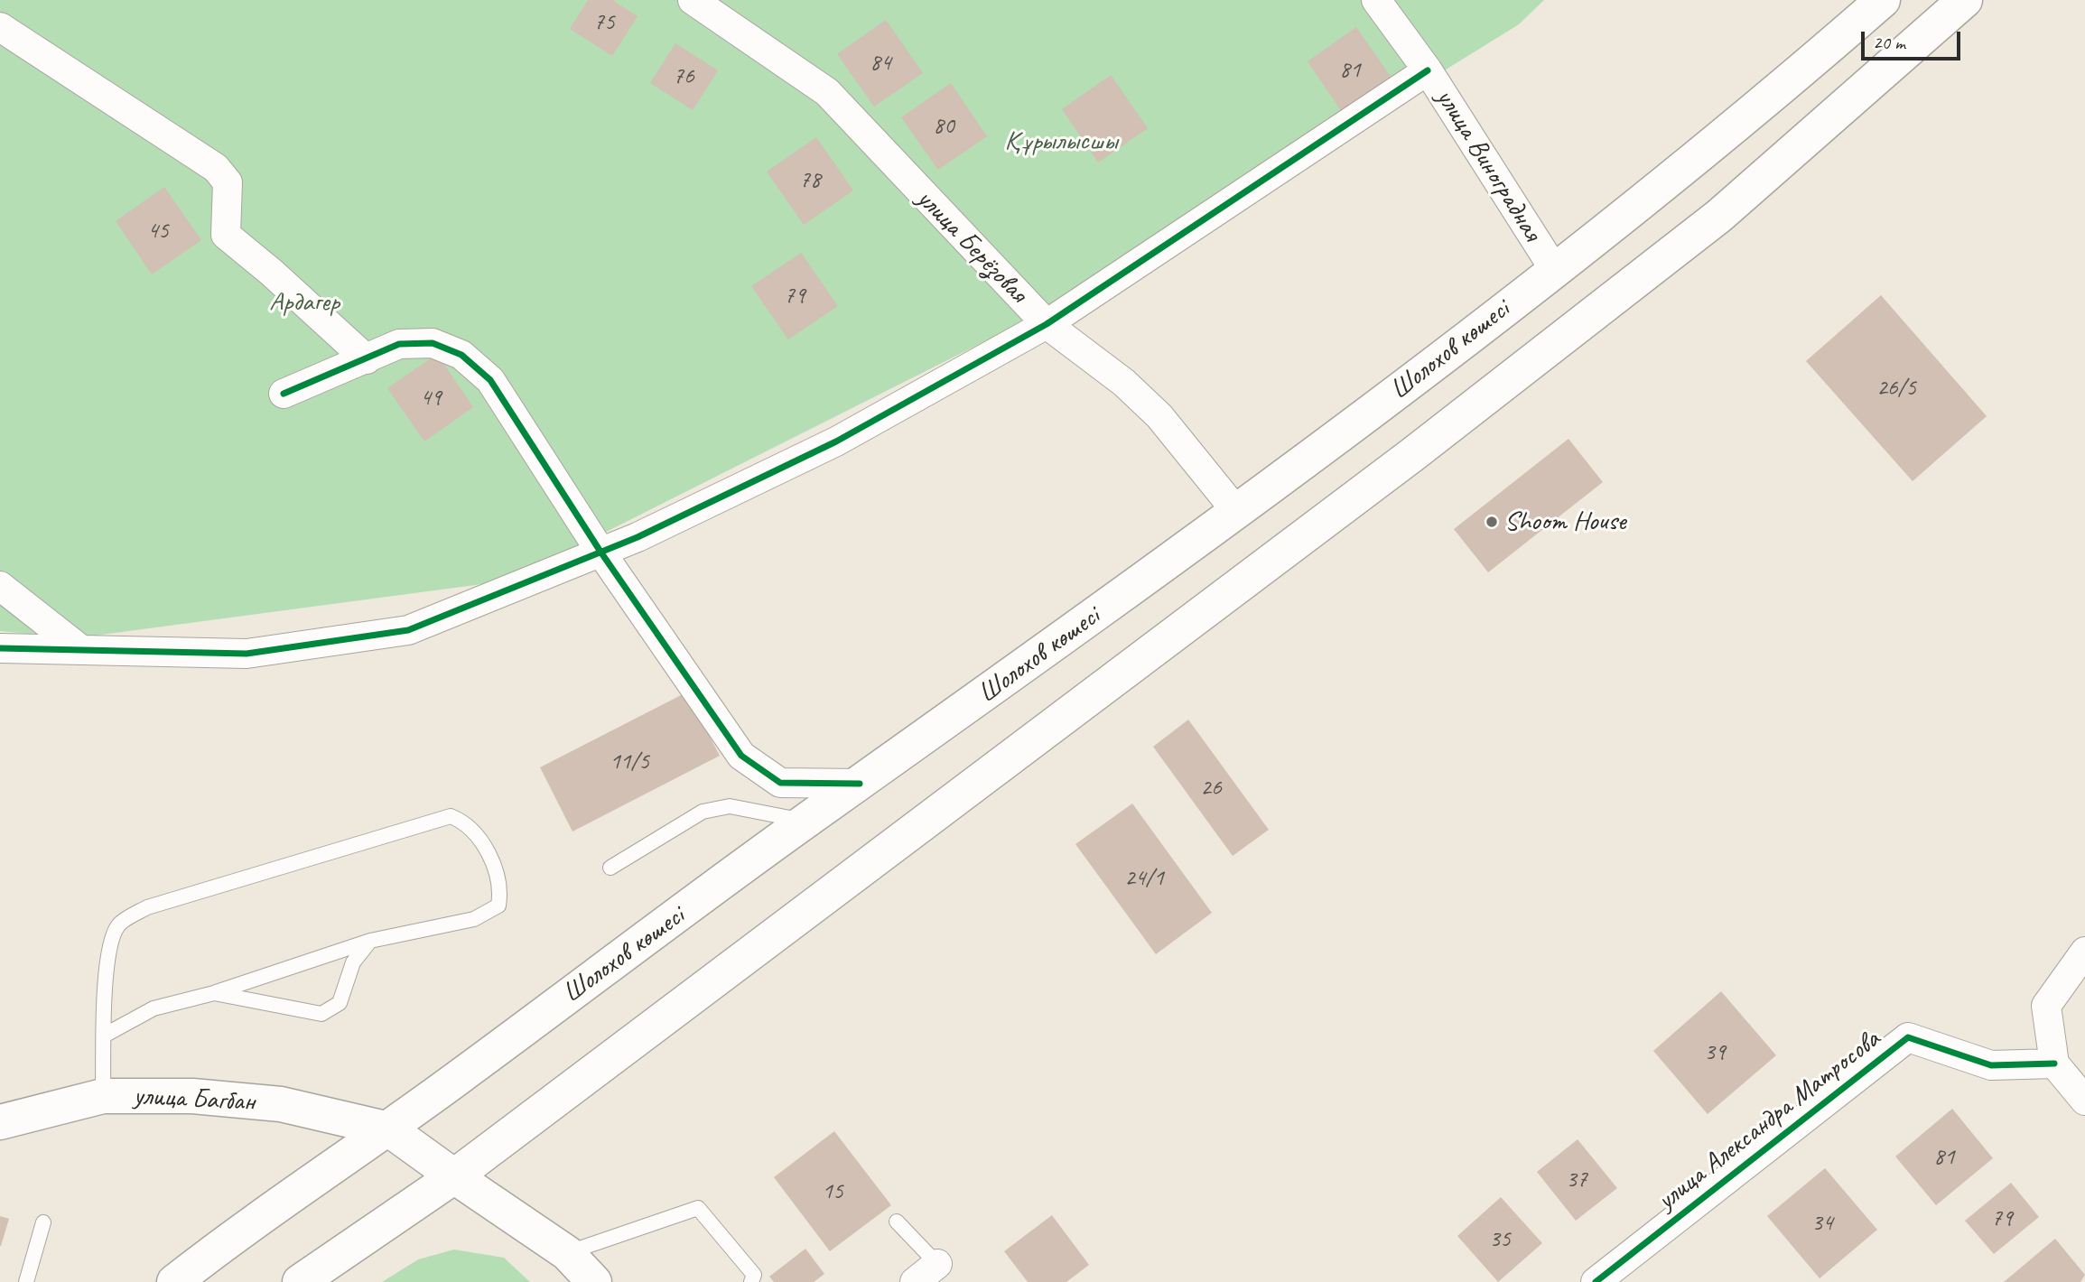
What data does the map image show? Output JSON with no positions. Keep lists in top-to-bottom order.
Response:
{
  "streets": {
    "main road": ["Шолохов көшесі", "улица Багбан"],
    "street": ["улица Виноградная", "улица Берёзовая", "улица Александра Матросова"]
  },
  "crossings": [
    ["улица Виноградная", "Шолохов көшесі"],
    ["улица Берёзовая", "Шолохов көшесі"],
    ["Шолохов көшесі", "улица Багбан"]
  ],
  "parks": ["Құрылысшы", "Ардагер"],
  "places": ["Shoom House"],
  "house_numbers": [
    "75",
    "84",
    "81",
    "76",
    "80",
    "78",
    "45",
    "79",
    "26/5",
    "49",
    "11/5",
    "26",
    "24/1",
    "39",
    "81",
    "37",
    "15",
    "79",
    "34",
    "35"
  ],
  "scale_bar": "20 m"
}
